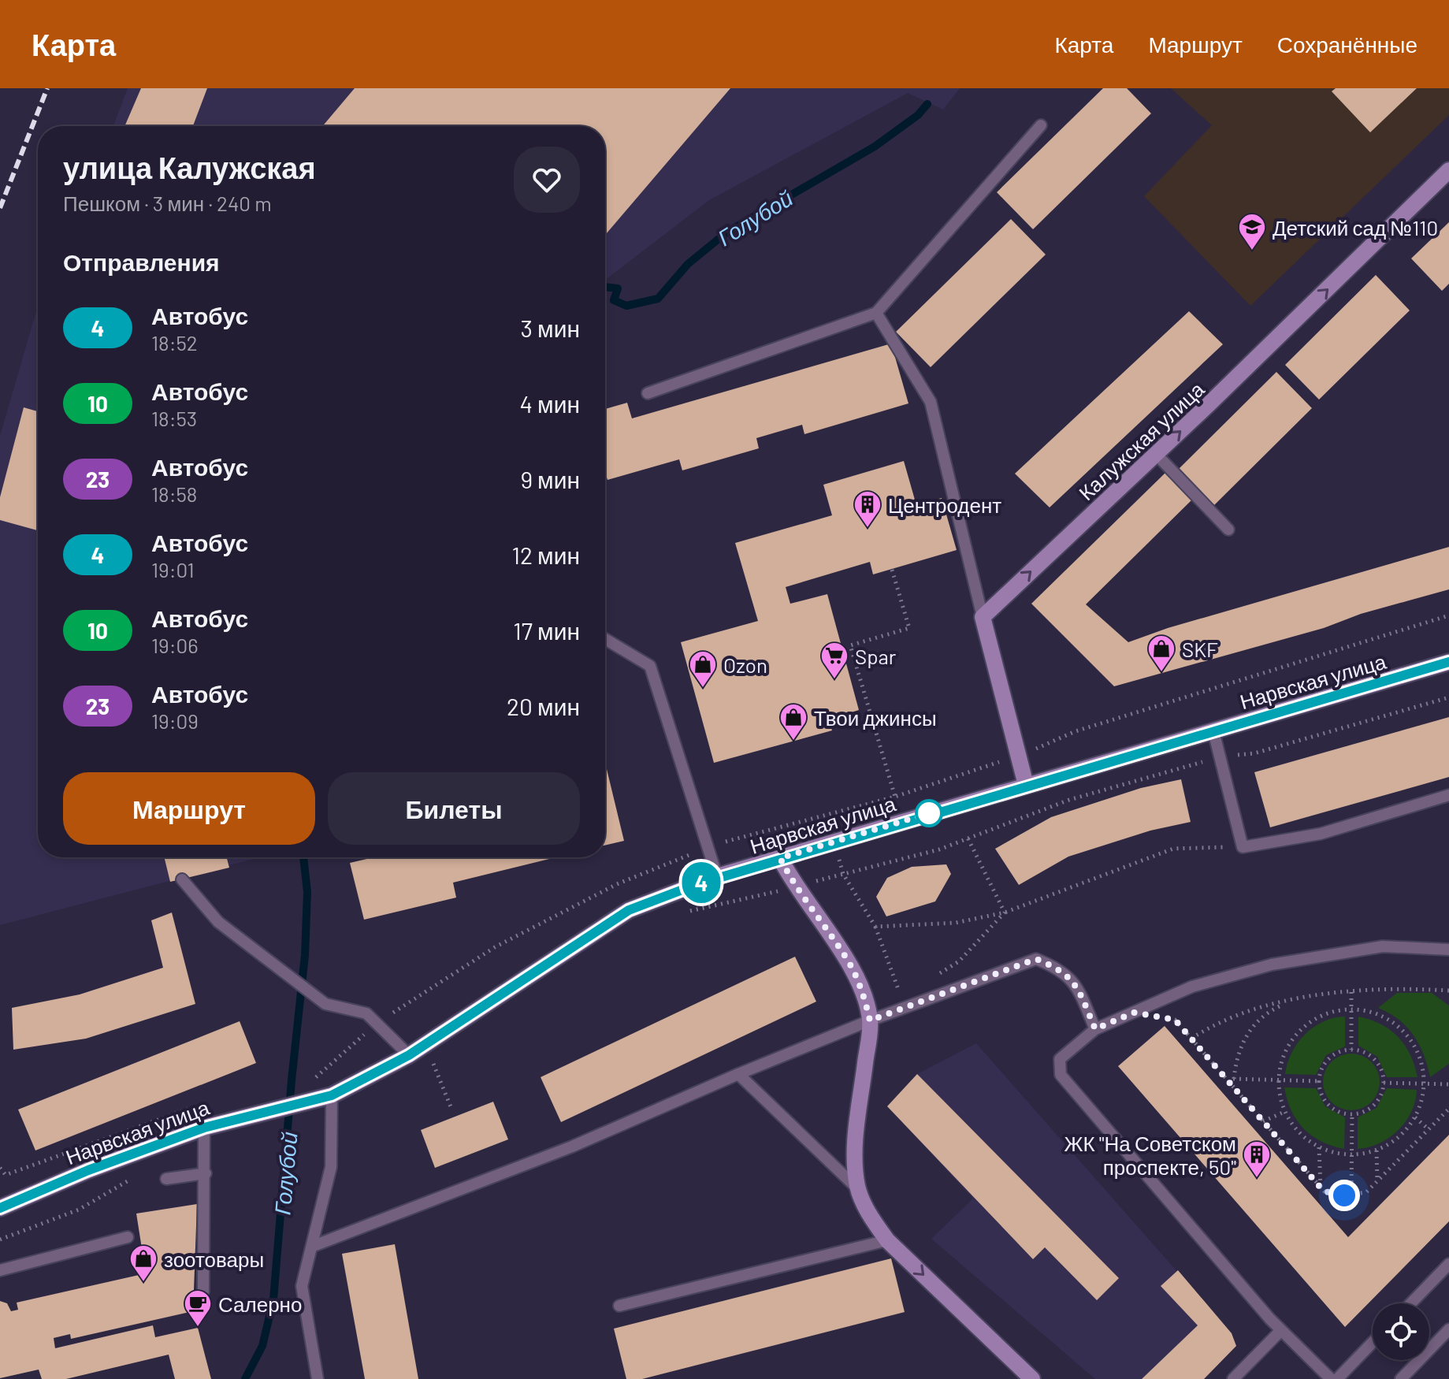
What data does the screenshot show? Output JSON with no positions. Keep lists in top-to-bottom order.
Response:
{
  "streets": {
    "main road": ["Калужская улица", "Нарвская улица"]
  },
  "one_way": ["Калужская улица"],
  "water": ["Голубой"],
  "places": {
    "school or university": ["Детский сад №110"],
    "building": ["Центродент", "ЖК \"На Советском проспекте, 50\""],
    "shop": [
      "SKF",
      "Ozon",
      "Твои джинсы",
      "зоотовары"
    ],
    "supermarket": ["Spar"],
    "cafe": ["Салерно"]
  },
  "lines": ["bus line 4"],
  "page": {
    "header": "Карта",
    "nav": ["Карта", "Маршрут", "Сохранённые"],
    "on_map": "4",
    "heading": [
      ["улица Калужская", "Пешком · 3 мин · 240 m"],
      "Отправления"
    ],
    "list": [
      {
        "mark": "4",
        "name": "Автобус",
        "note": "18:52",
        "value": "3 мин"
      },
      {
        "mark": "10",
        "name": "Автобус",
        "note": "18:53",
        "value": "4 мин"
      },
      {
        "mark": "23",
        "name": "Автобус",
        "note": "18:58",
        "value": "9 мин"
      },
      {
        "mark": "4",
        "name": "Автобус",
        "note": "19:01",
        "value": "12 мин"
      },
      {
        "mark": "10",
        "name": "Автобус",
        "note": "19:06",
        "value": "17 мин"
      },
      {
        "mark": "23",
        "name": "Автобус",
        "note": "19:09",
        "value": "20 мин"
      }
    ],
    "buttons": ["Маршрут", "Билеты"]
  }
}
